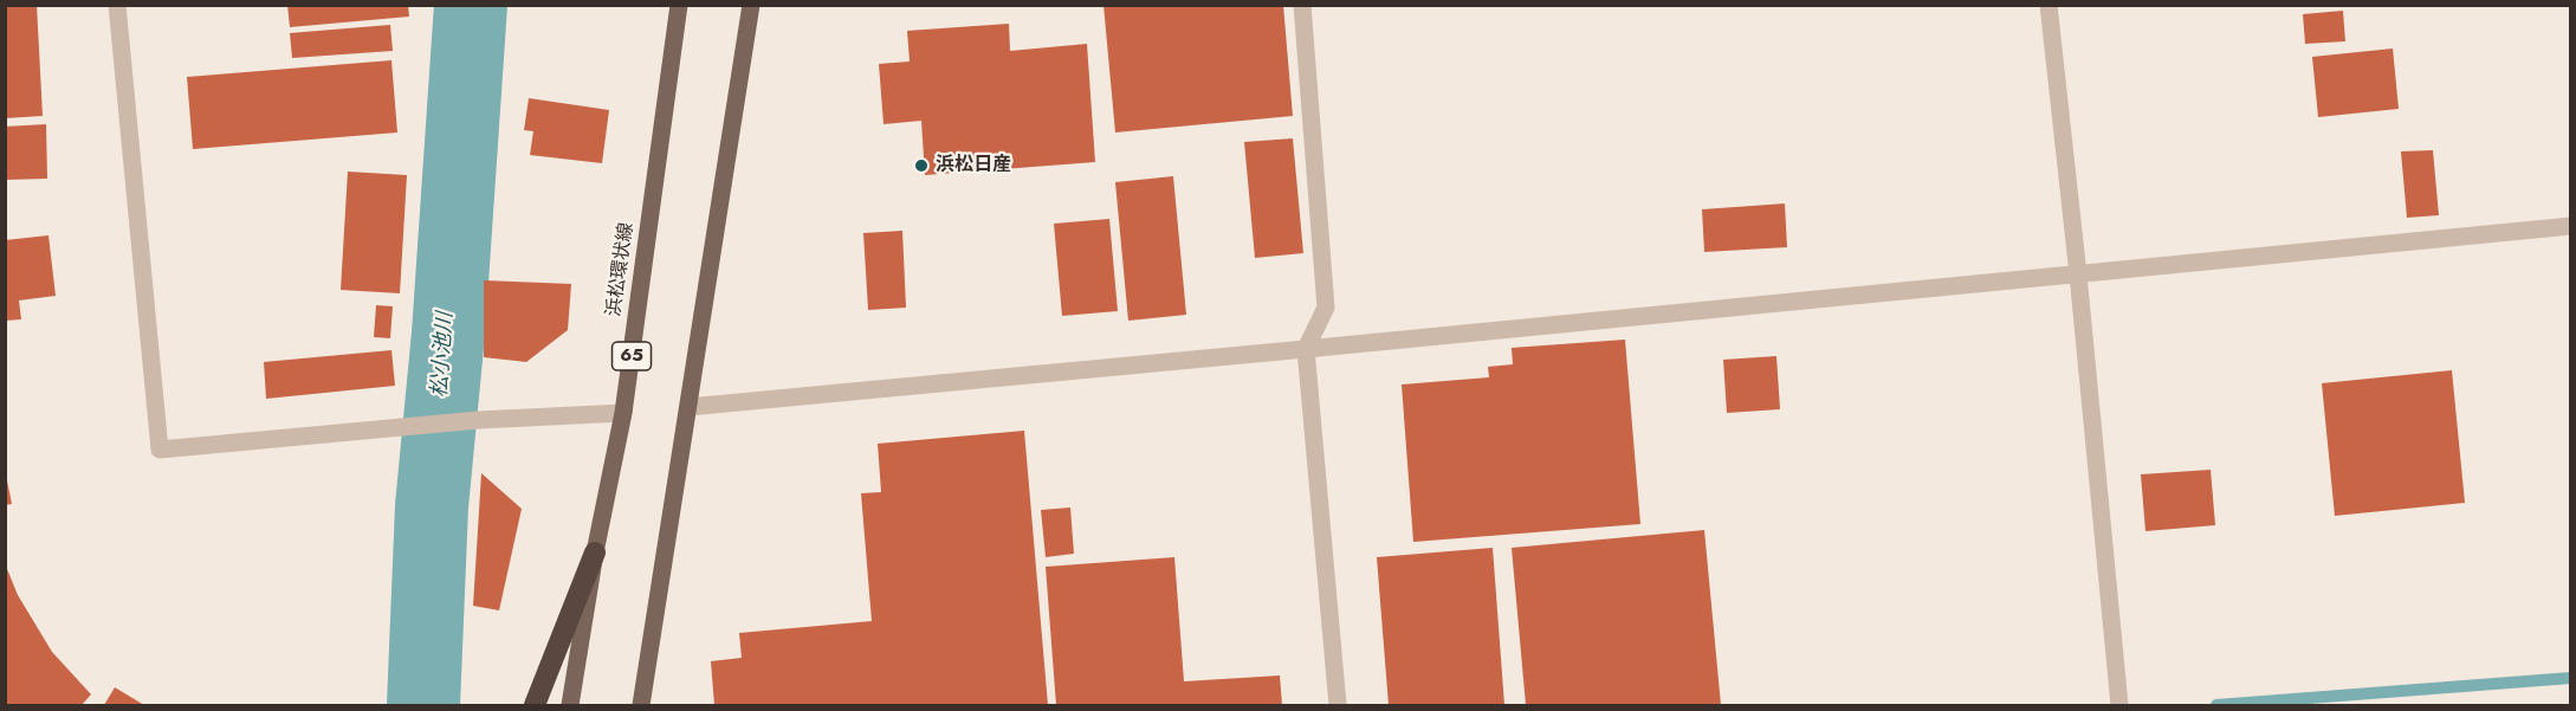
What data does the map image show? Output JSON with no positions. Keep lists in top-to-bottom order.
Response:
{
  "streets": {
    "main road": ["浜松環状線", "65"]
  },
  "water": ["松小池川"],
  "places": ["浜松日産"]
}
